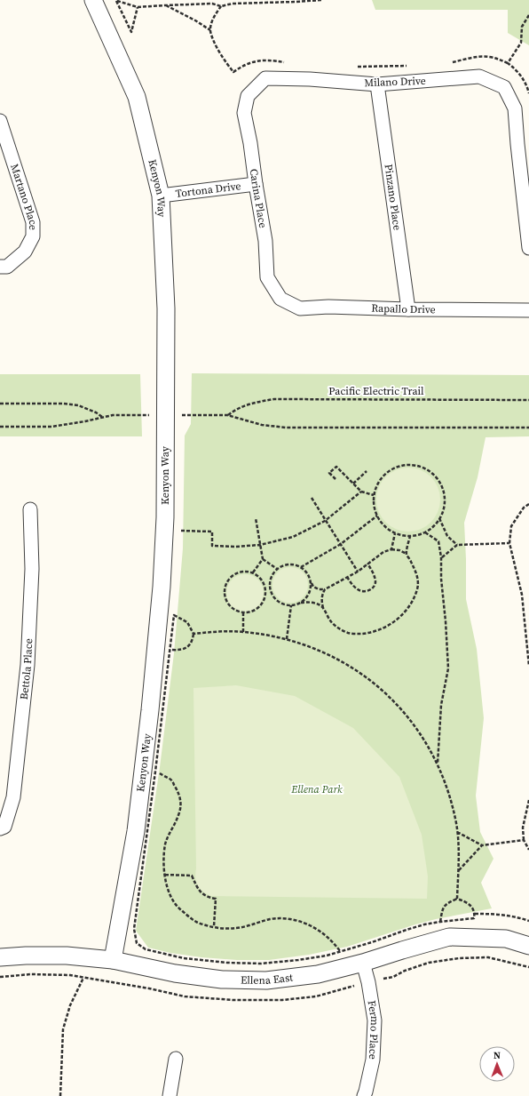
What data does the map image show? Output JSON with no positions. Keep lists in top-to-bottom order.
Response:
{
  "streets": {
    "street": [
      "Milano Drive",
      "Kenyon Way",
      "Tortona Drive",
      "Martano Place",
      "Pinzano Place",
      "Carina Place",
      "Rapallo Drive",
      "Bettola Place",
      "Ellena East",
      "Fermo Place"
    ],
    "path": ["Pacific Electric Trail"]
  },
  "crossings": [
    ["Milano Drive", "Pinzano Place"],
    ["Milano Drive", "Carina Place"],
    ["Kenyon Way", "Tortona Drive"],
    ["Kenyon Way", "Ellena East"],
    ["Tortona Drive", "Carina Place"],
    ["Pinzano Place", "Rapallo Drive"],
    ["Carina Place", "Rapallo Drive"],
    ["Ellena East", "Fermo Place"]
  ],
  "parks": ["Ellena Park"],
  "north": "top"
}
